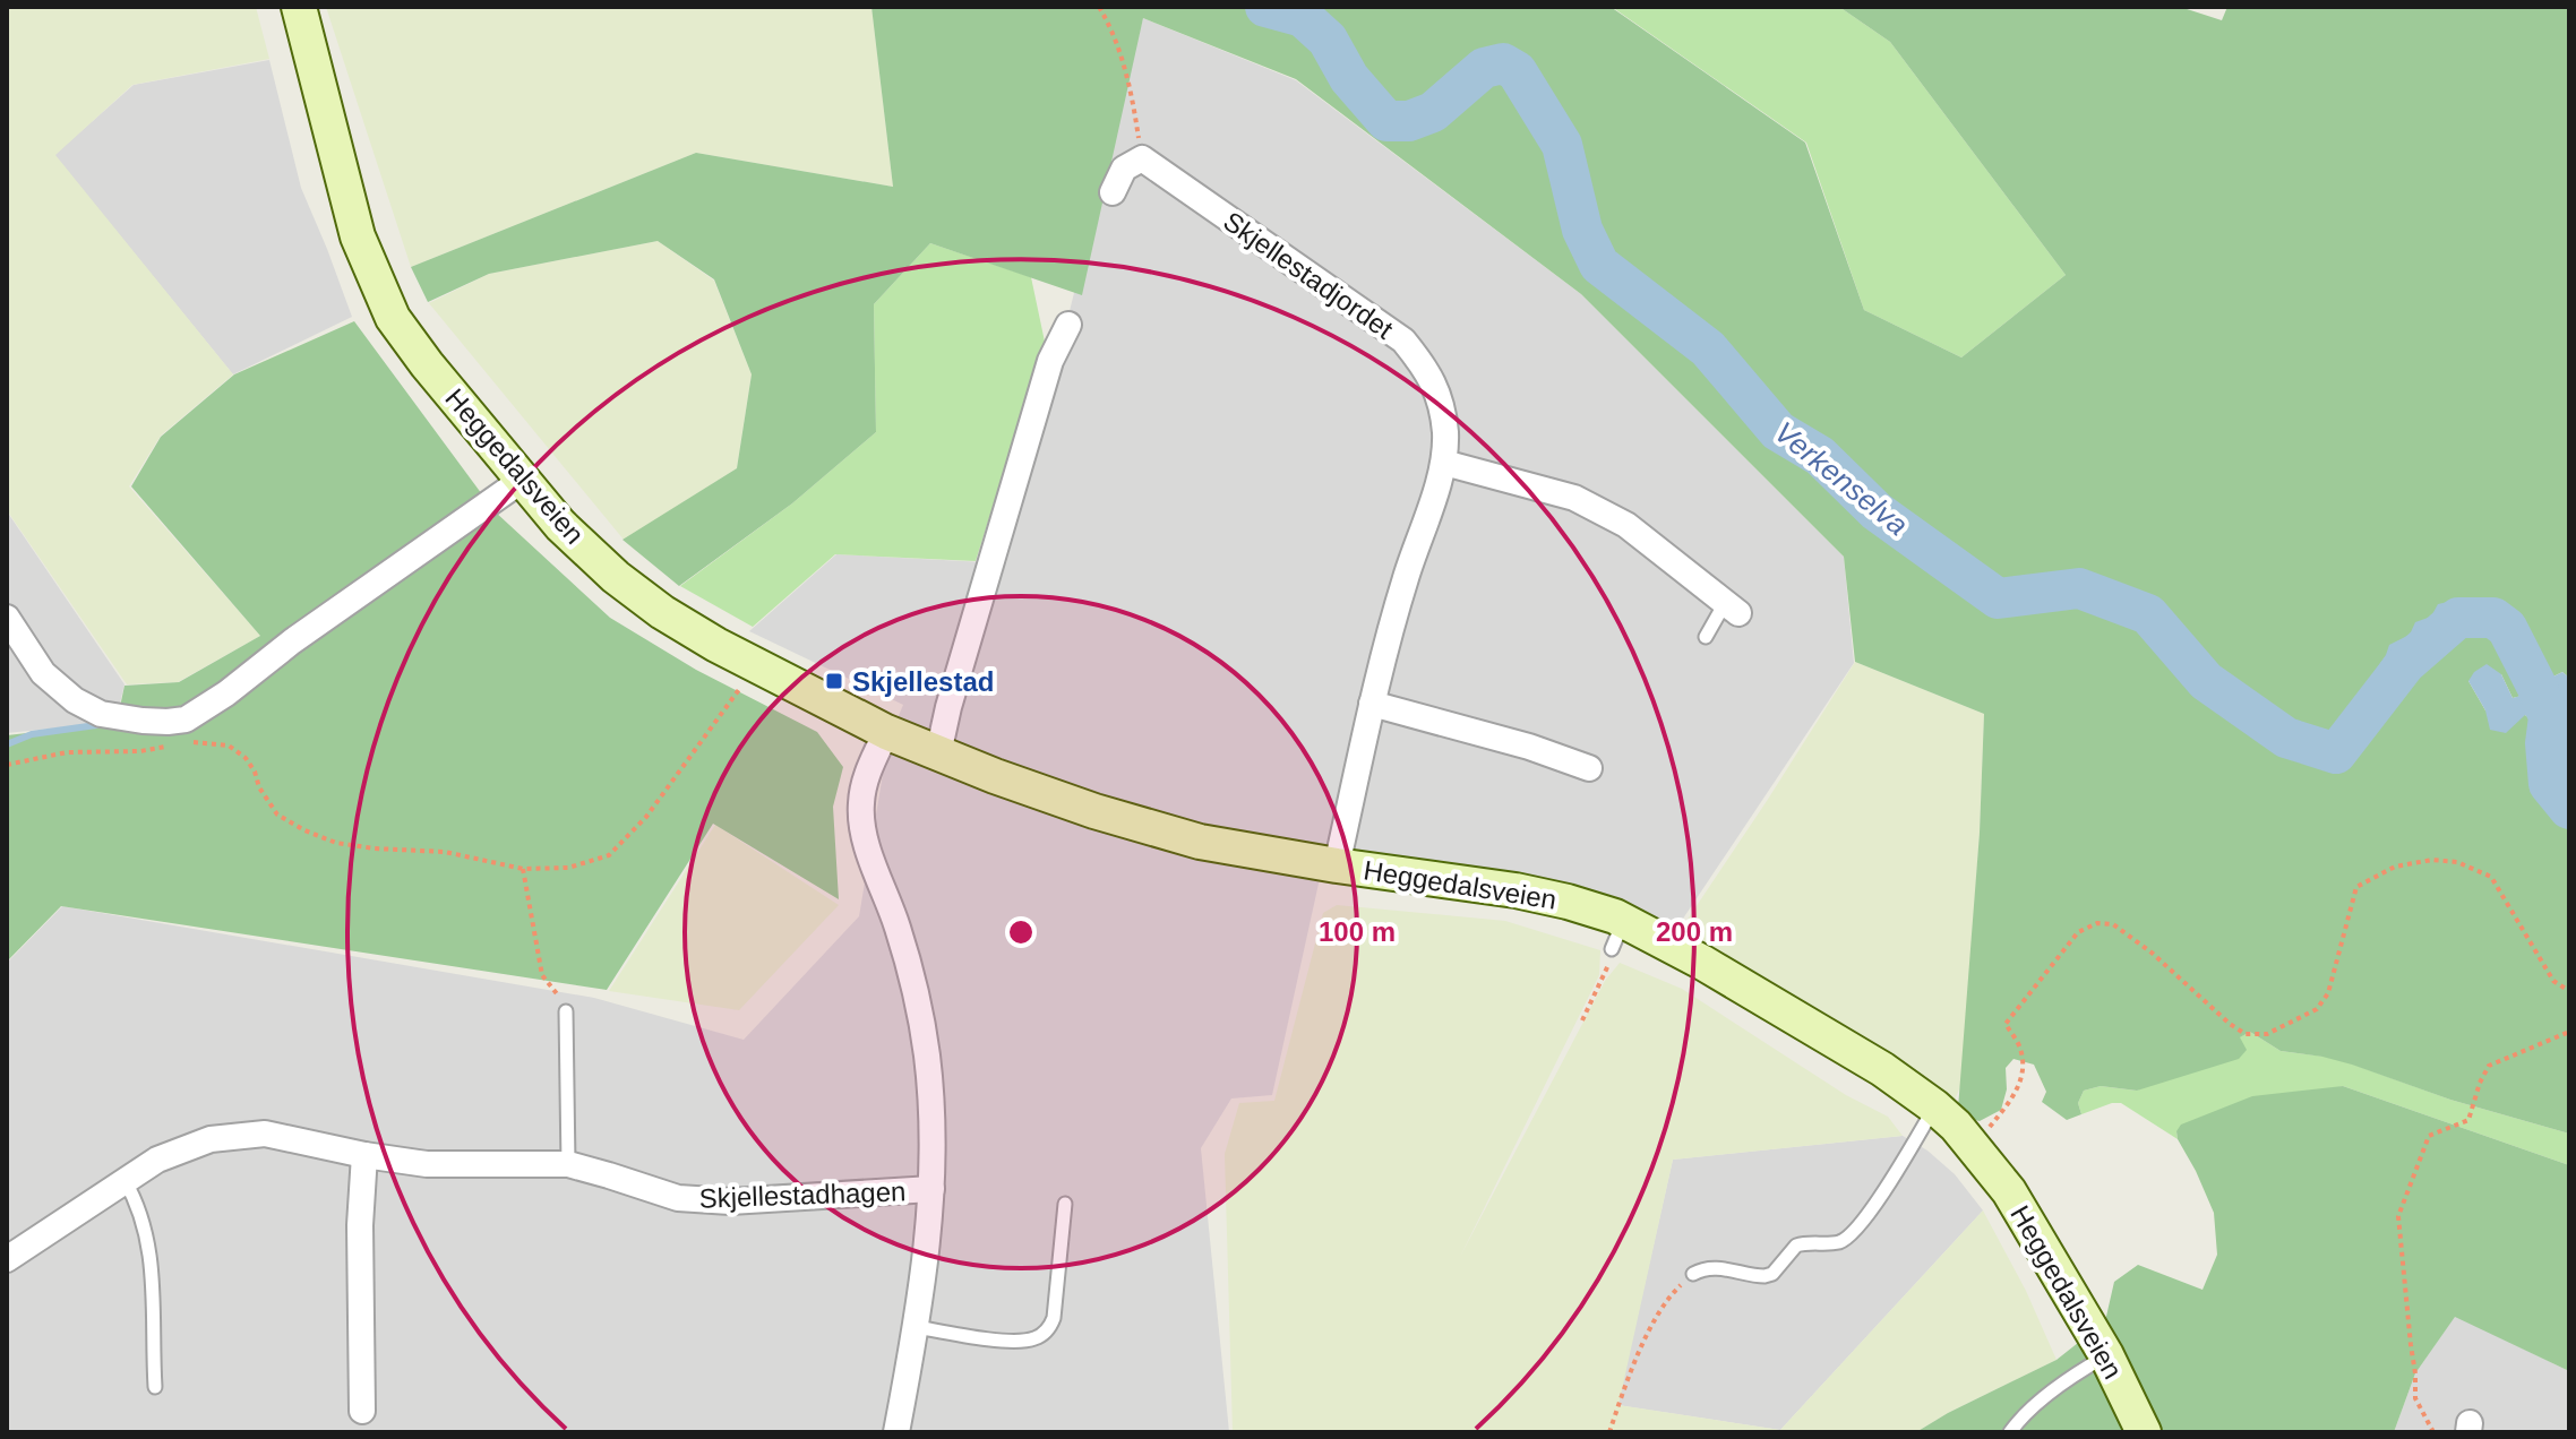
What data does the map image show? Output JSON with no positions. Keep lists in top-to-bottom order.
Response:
{
  "streets": {
    "main road": ["Heggedalsveien"],
    "street": ["Skjellestadjordet", "Skjellestadhagen"]
  },
  "crossings": [
    ["Skjellestadjordet", "Heggedalsveien"]
  ],
  "water": ["Verkenselva"],
  "places": {
    "transit": ["Skjellestad"]
  },
  "rings": ["100 m", "200 m"]
}
